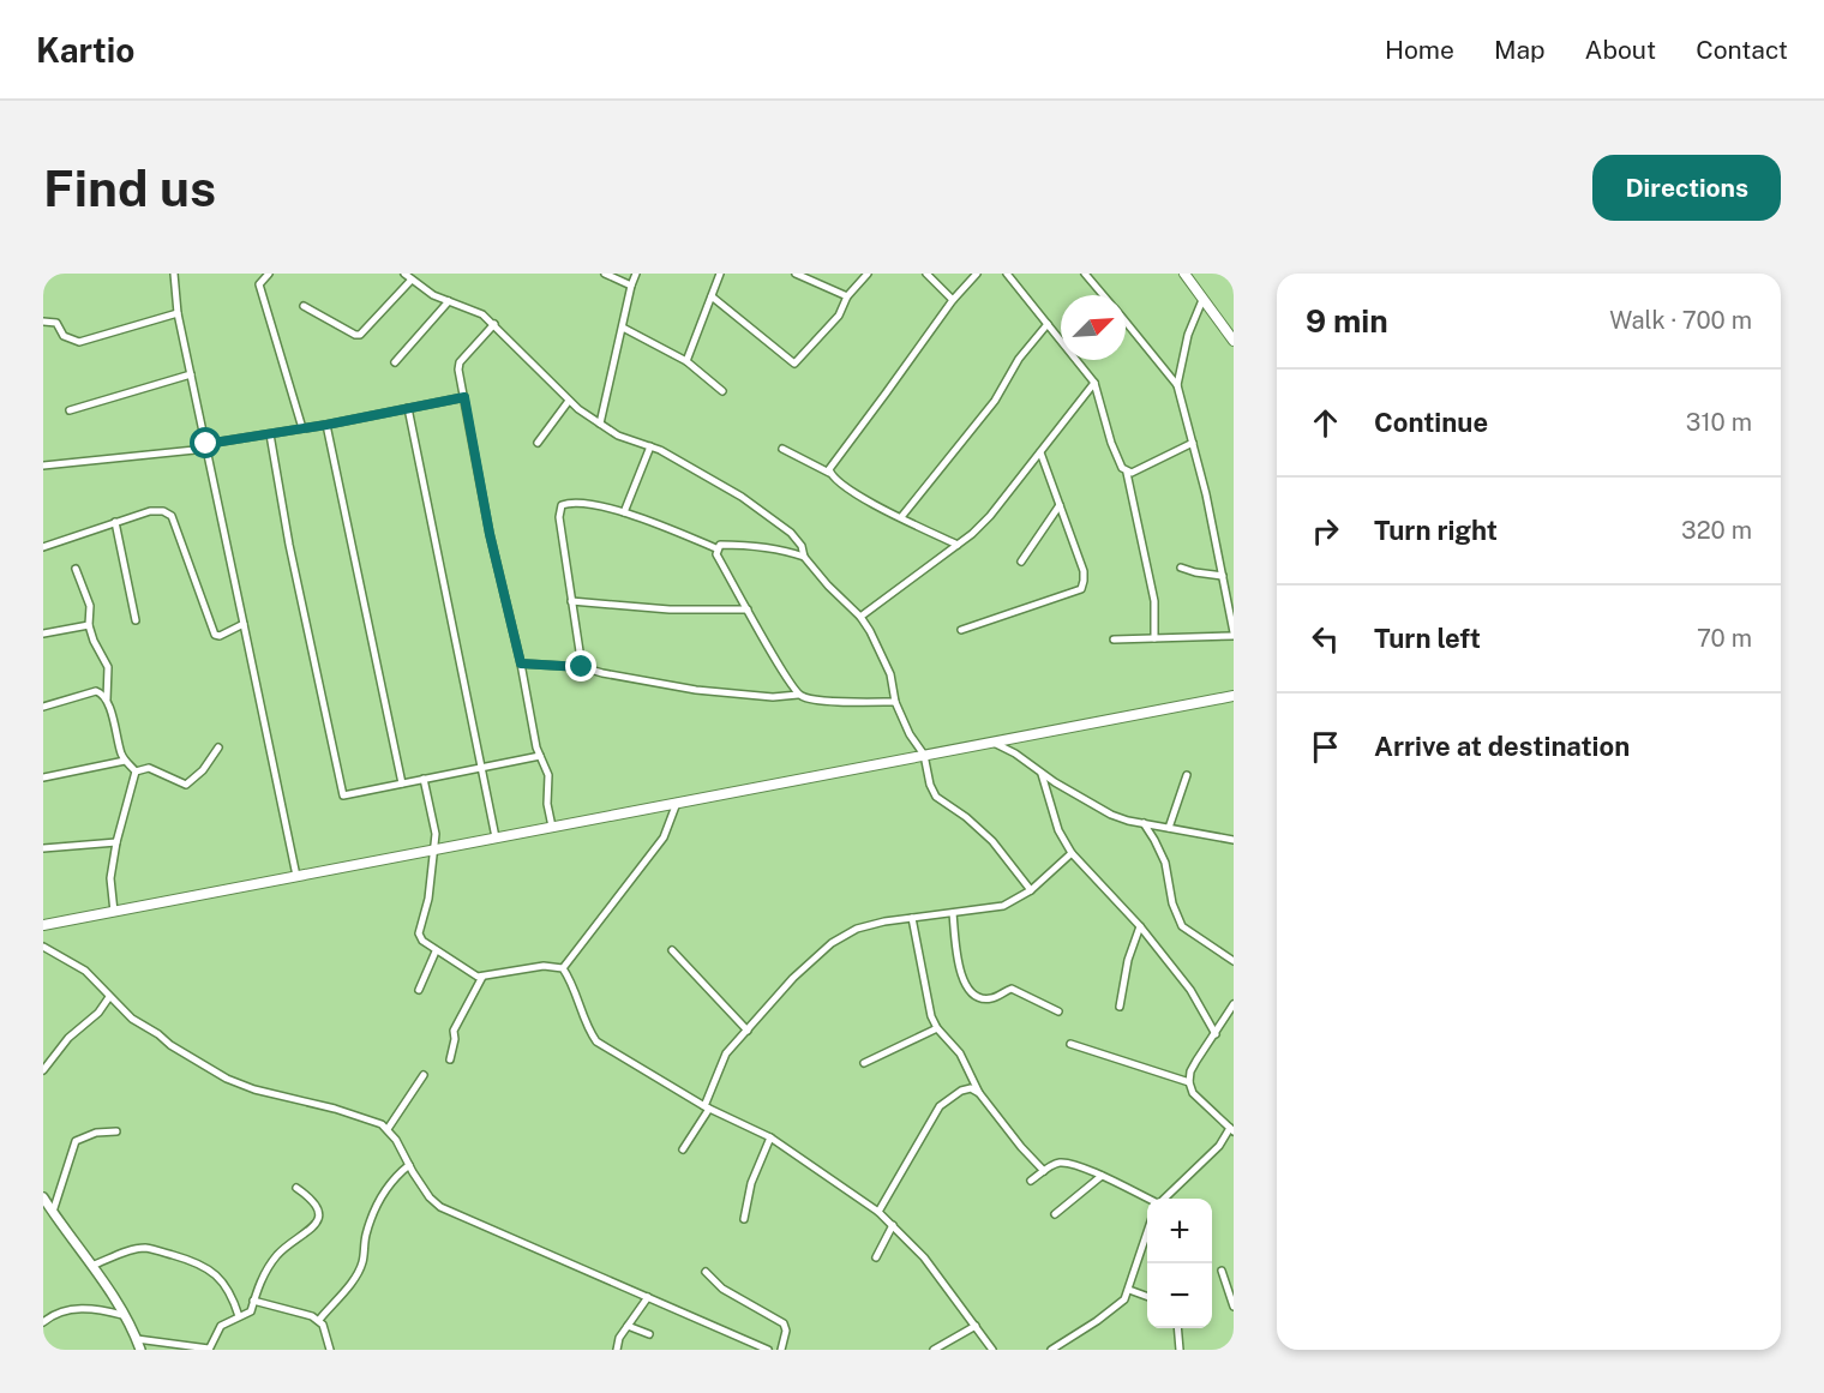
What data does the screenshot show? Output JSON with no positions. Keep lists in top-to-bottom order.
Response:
{
  "north": "top right",
  "page": {
    "header": "Kartio",
    "nav": [
      "Home",
      "Map",
      "About",
      "Contact"
    ],
    "buttons": "Directions",
    "title": "Find us",
    "heading": ["9 min", "Walk · 700 m"],
    "list": [
      ["Continue", "310 m"],
      ["Turn right", "320 m"],
      ["Turn left", "70 m"],
      "Arrive at destination"
    ],
    "map_buttons": ["+", "−"]
  }
}
